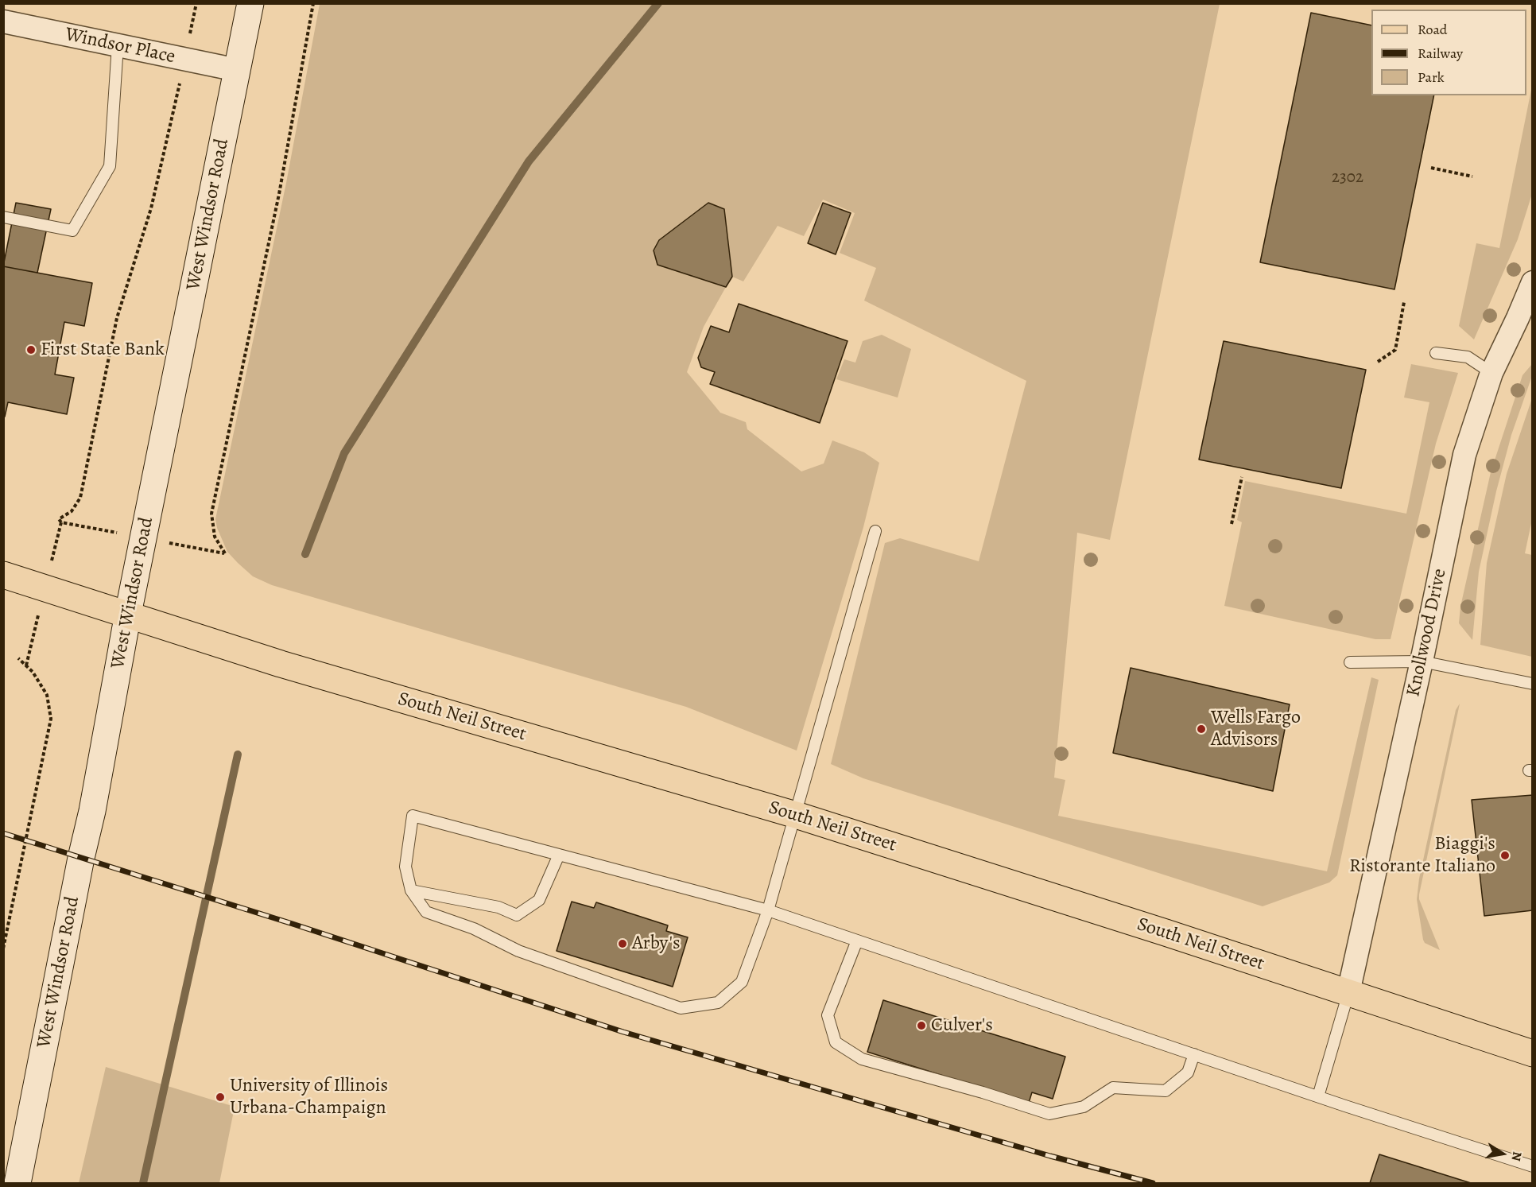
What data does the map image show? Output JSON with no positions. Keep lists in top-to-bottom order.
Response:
{
  "streets": {
    "main road": ["West Windsor Road", "South Neil Street"],
    "street": ["Windsor Place", "Knollwood Drive"]
  },
  "crossings": [
    ["Windsor Place", "West Windsor Road"],
    ["West Windsor Road", "South Neil Street"],
    ["Knollwood Drive", "South Neil Street"]
  ],
  "places": [
    "First State Bank",
    "Wells Fargo Advisors",
    "Biaggi's Ristorante Italiano",
    "Arby's",
    "Culver's",
    "University of Illinois Urbana-Champaign"
  ],
  "house_numbers": ["2302"],
  "legend": ["Road", "Railway", "Park"],
  "north": "right"
}
